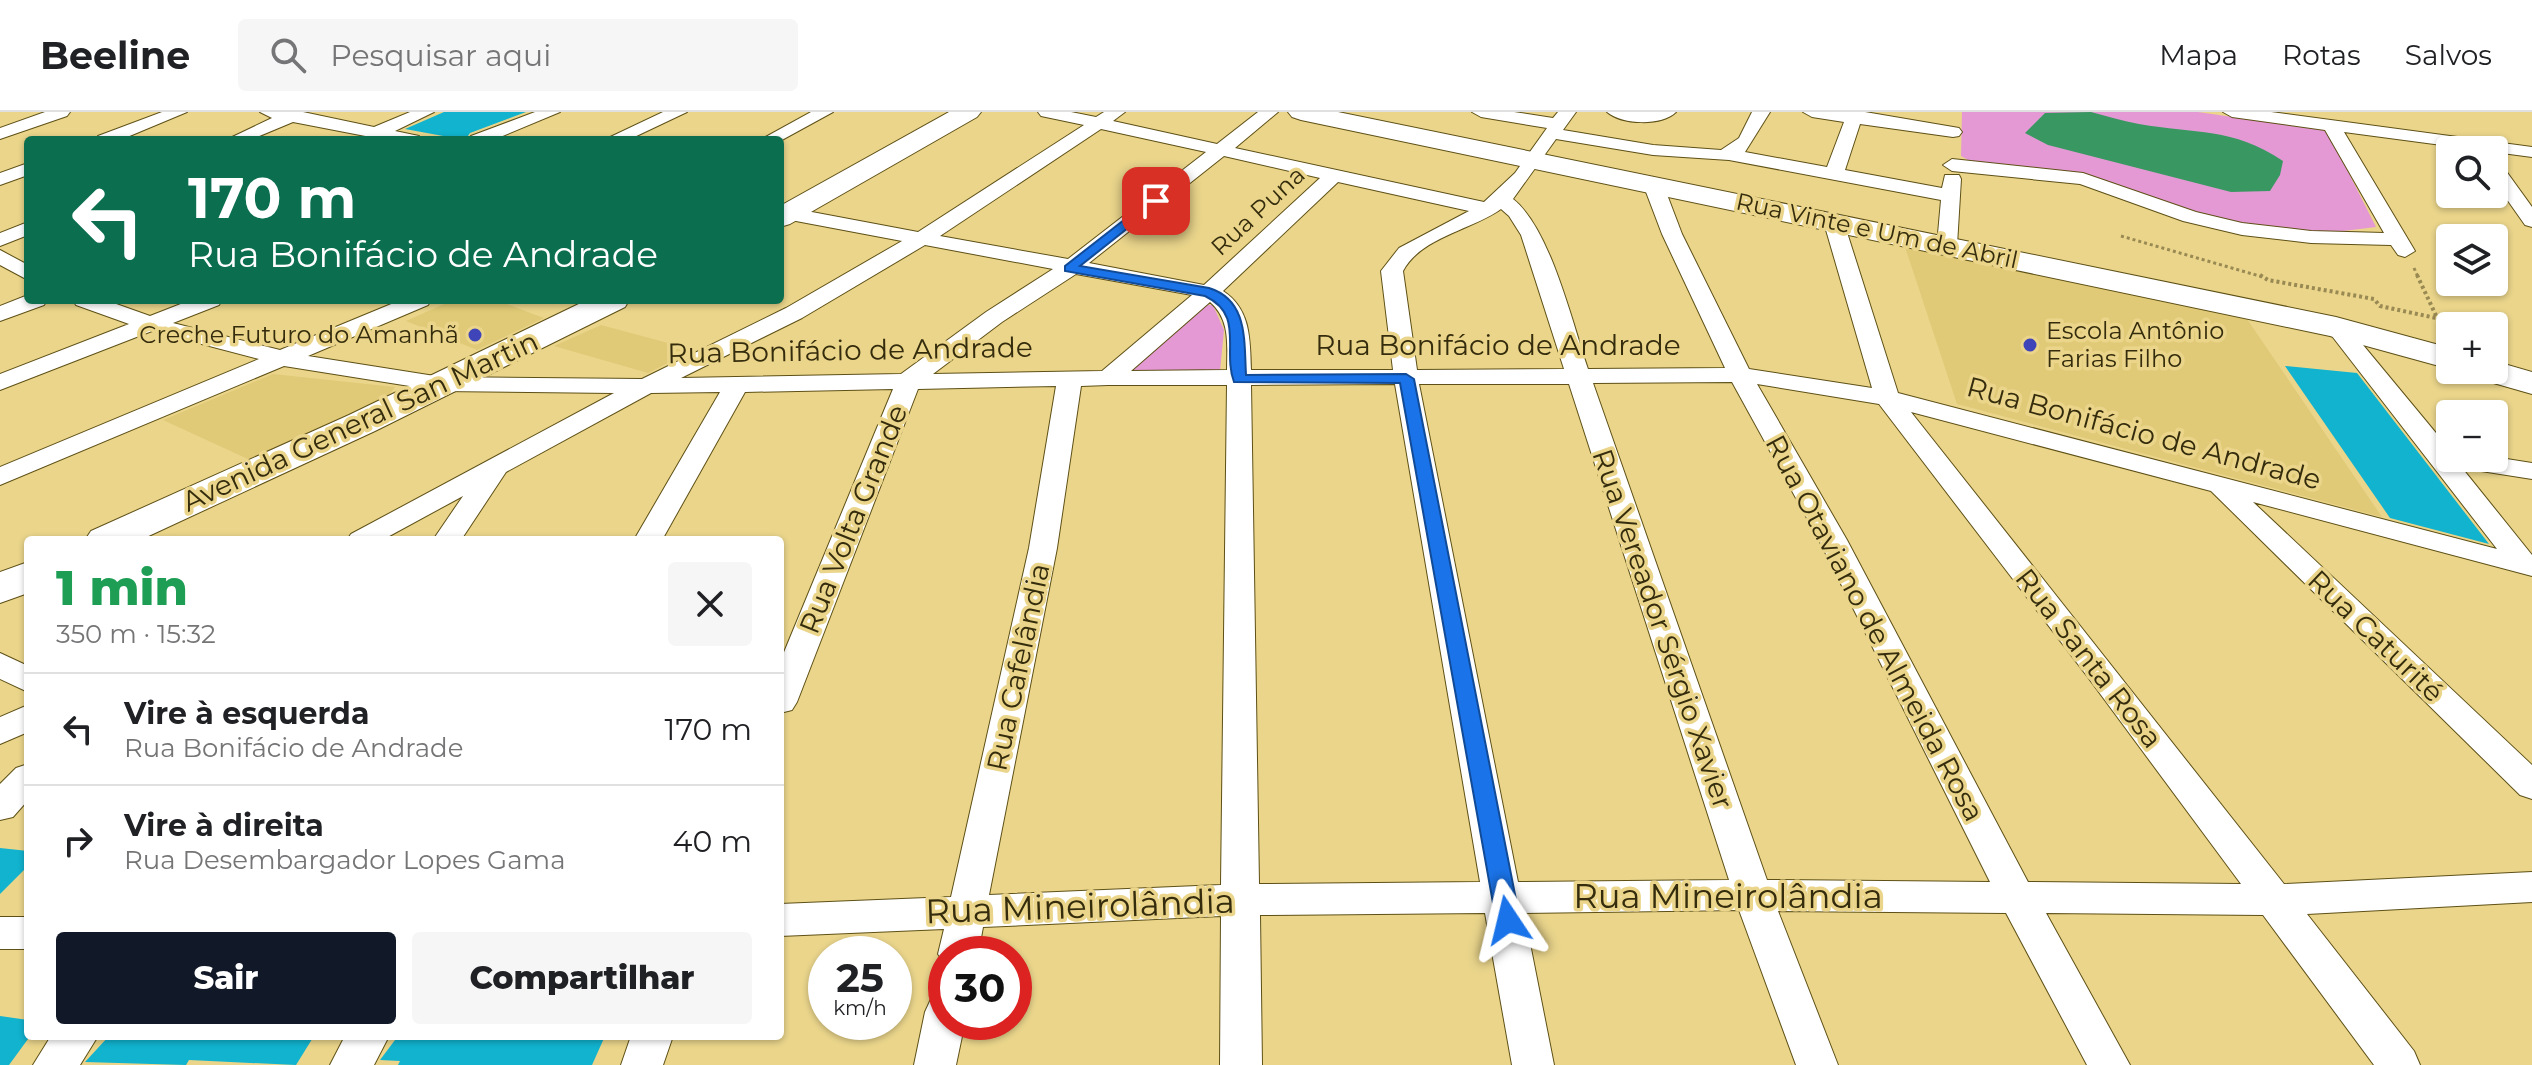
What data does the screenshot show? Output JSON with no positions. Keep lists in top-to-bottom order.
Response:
{
  "streets": {
    "main road": ["Rua Vinte e Um de Abril", "Avenida General San Martin"],
    "street": [
      "Rua Puna",
      "Rua Bonifácio de Andrade",
      "Rua Volta Grande",
      "Rua Otaviano de Almeida Rosa",
      "Rua Vereador Sérgio Xavier",
      "Rua Caturité",
      "Rua Santa Rosa",
      "Rua Cafelândia",
      "Rua Mineirolândia"
    ]
  },
  "crossings": [
    ["Rua Puna", "Rua Bonifácio de Andrade"],
    ["Rua Vinte e Um de Abril", "Rua Otaviano de Almeida Rosa"],
    ["Rua Vinte e Um de Abril", "Rua Santa Rosa"],
    ["Rua Bonifácio de Andrade", "Avenida General San Martin"],
    ["Rua Bonifácio de Andrade", "Rua Volta Grande"],
    ["Rua Bonifácio de Andrade", "Rua Otaviano de Almeida Rosa"],
    ["Rua Bonifácio de Andrade", "Rua Vereador Sérgio Xavier"],
    ["Rua Bonifácio de Andrade", "Rua Caturité"],
    ["Rua Bonifácio de Andrade", "Rua Santa Rosa"],
    ["Rua Bonifácio de Andrade", "Rua Cafelândia"],
    ["Rua Otaviano de Almeida Rosa", "Rua Mineirolândia"],
    ["Rua Vereador Sérgio Xavier", "Rua Mineirolândia"],
    ["Rua Santa Rosa", "Rua Mineirolândia"],
    ["Rua Cafelândia", "Rua Mineirolândia"]
  ],
  "places": ["Creche Futuro do Amanhã", "Escola Antônio Farias Filho"],
  "page": {
    "header": "Beeline",
    "search": "Pesquisar aqui",
    "nav": ["Mapa", "Rotas", "Salvos"],
    "map_buttons": ["+", "−"],
    "turn": ["170 m", "Rua Bonifácio de Andrade"],
    "heading": ["1 min", "350 m · 15:32"],
    "list": [
      {
        "name": "Vire à esquerda",
        "note": "Rua Bonifácio de Andrade",
        "value": "170 m"
      },
      {
        "name": "Vire à direita",
        "note": "Rua Desembargador Lopes Gama",
        "value": "40 m"
      }
    ],
    "buttons": ["Sair", "Compartilhar"],
    "speed": "25 km/h",
    "limit": "30"
  }
}
